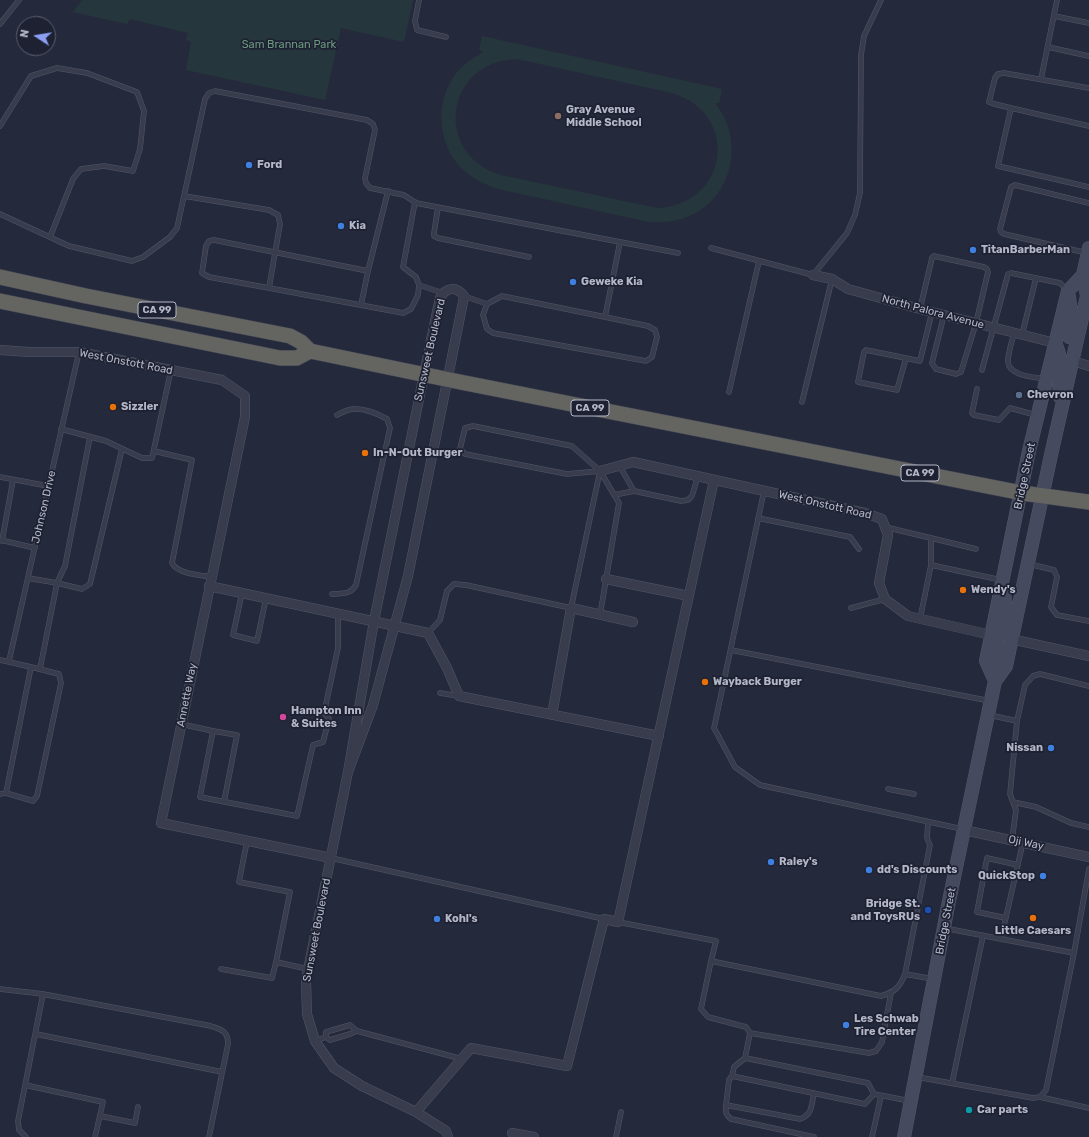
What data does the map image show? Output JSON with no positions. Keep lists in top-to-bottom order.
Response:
{
  "streets": {
    "highway": ["CA 99"],
    "main road": ["Bridge Street"],
    "street": [
      "North Palora Avenue",
      "Sunsweet Boulevard",
      "West Onstott Road",
      "Annette Way",
      "Oji Way"
    ],
    "lane": ["Johnson Drive"]
  },
  "crossings": [
    ["CA 99", "Sunsweet Boulevard"],
    ["CA 99", "Bridge Street"],
    ["North Palora Avenue", "Bridge Street"],
    ["Sunsweet Boulevard", "Annette Way"],
    ["West Onstott Road", "Johnson Drive"],
    ["West Onstott Road", "Annette Way"],
    ["Bridge Street", "Oji Way"]
  ],
  "parks": ["Sam Brannan Park"],
  "places": [
    "Gray Avenue Middle School",
    "Ford",
    "Kia",
    "TitanBarberMan",
    "Geweke Kia",
    "Chevron",
    "Sizzler",
    "In-N-Out Burger",
    "Wendy's",
    "Wayback Burger",
    "Hampton Inn & Suites",
    "Nissan",
    "Raley's",
    "dd's Discounts",
    "QuickStop",
    "Bridge St. and ToysRUs",
    "Little Caesars",
    "Kohl's",
    "Les Schwab Tire Center",
    "Car parts"
  ],
  "north": "left"
}
